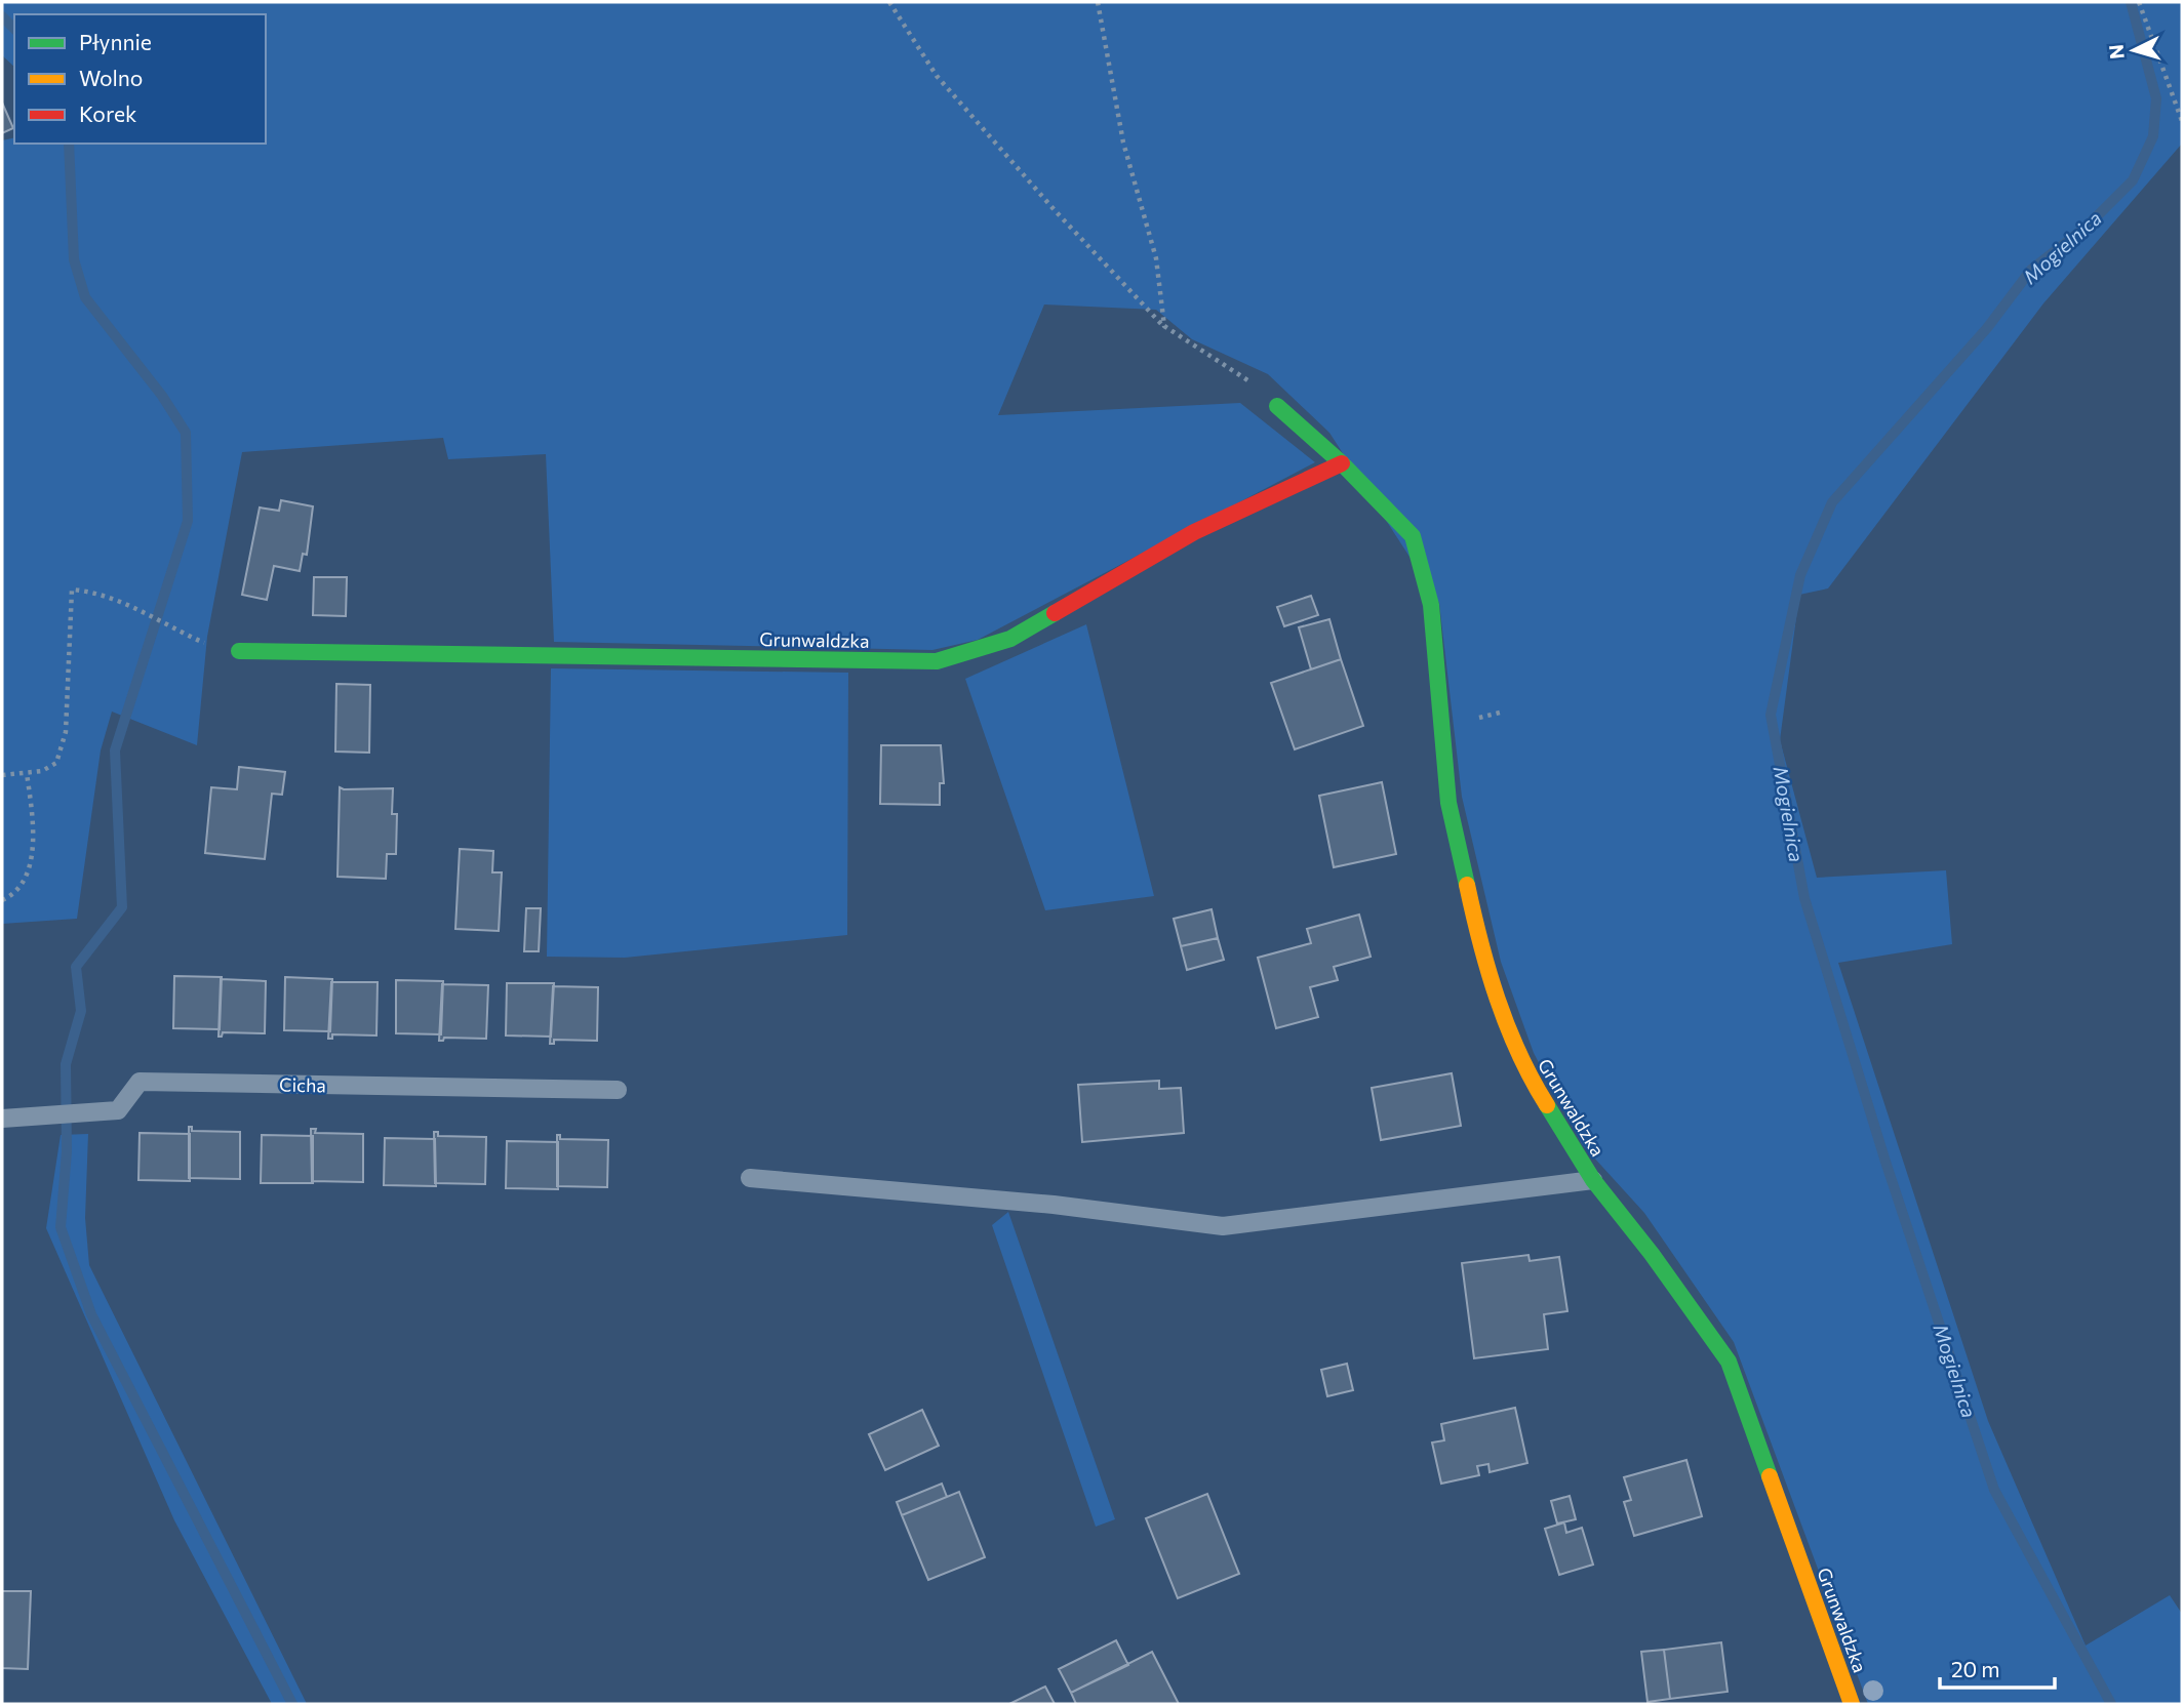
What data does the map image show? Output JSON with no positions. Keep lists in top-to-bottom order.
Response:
{
  "streets": {
    "street": ["Grunwaldzka"],
    "lane": ["Cicha"]
  },
  "water": ["Mogielnica"],
  "legend": ["Płynnie", "Wolno", "Korek"],
  "scale_bar": "20 m",
  "north": "left"
}
